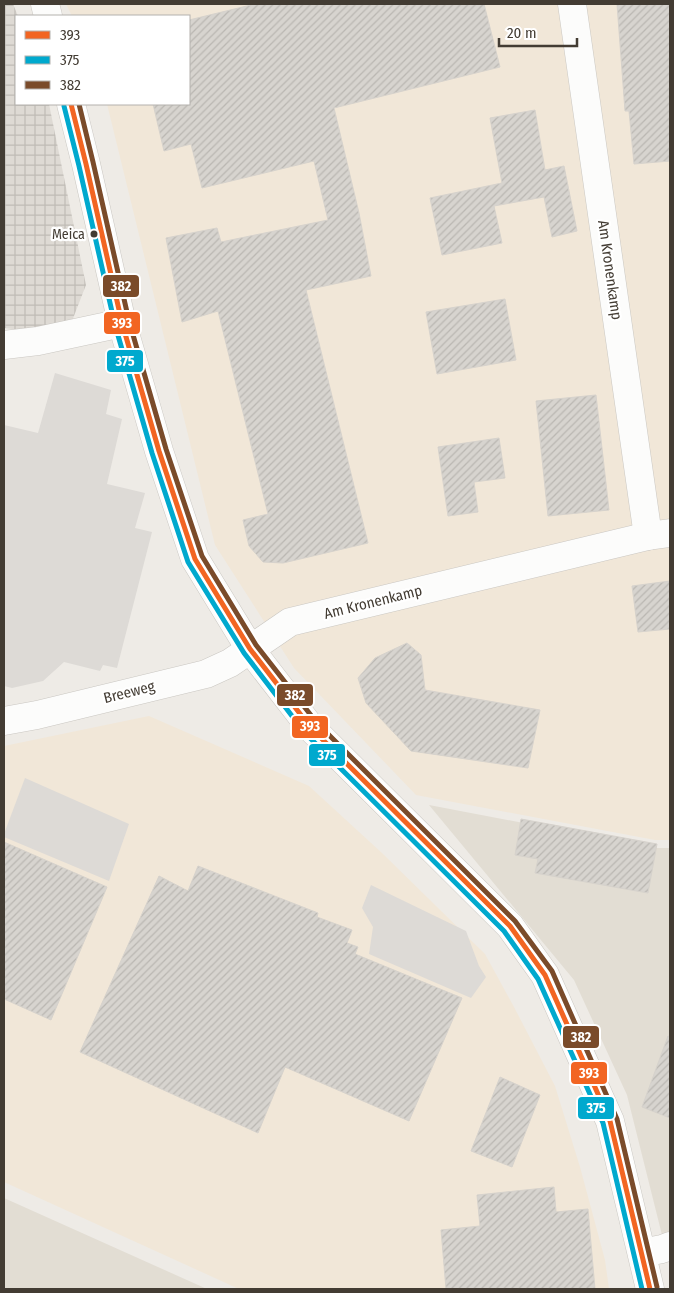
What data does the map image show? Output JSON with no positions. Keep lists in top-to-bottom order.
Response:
{
  "streets": {
    "street": ["Am Kronenkamp", "Breeweg"]
  },
  "crossings": [
    ["Am Kronenkamp", "Breeweg"]
  ],
  "places": ["Meica"],
  "lines": ["transit line 393", "transit line 382", "transit line 375"],
  "legend": ["393", "375", "382"],
  "scale_bar": "20 m"
}
